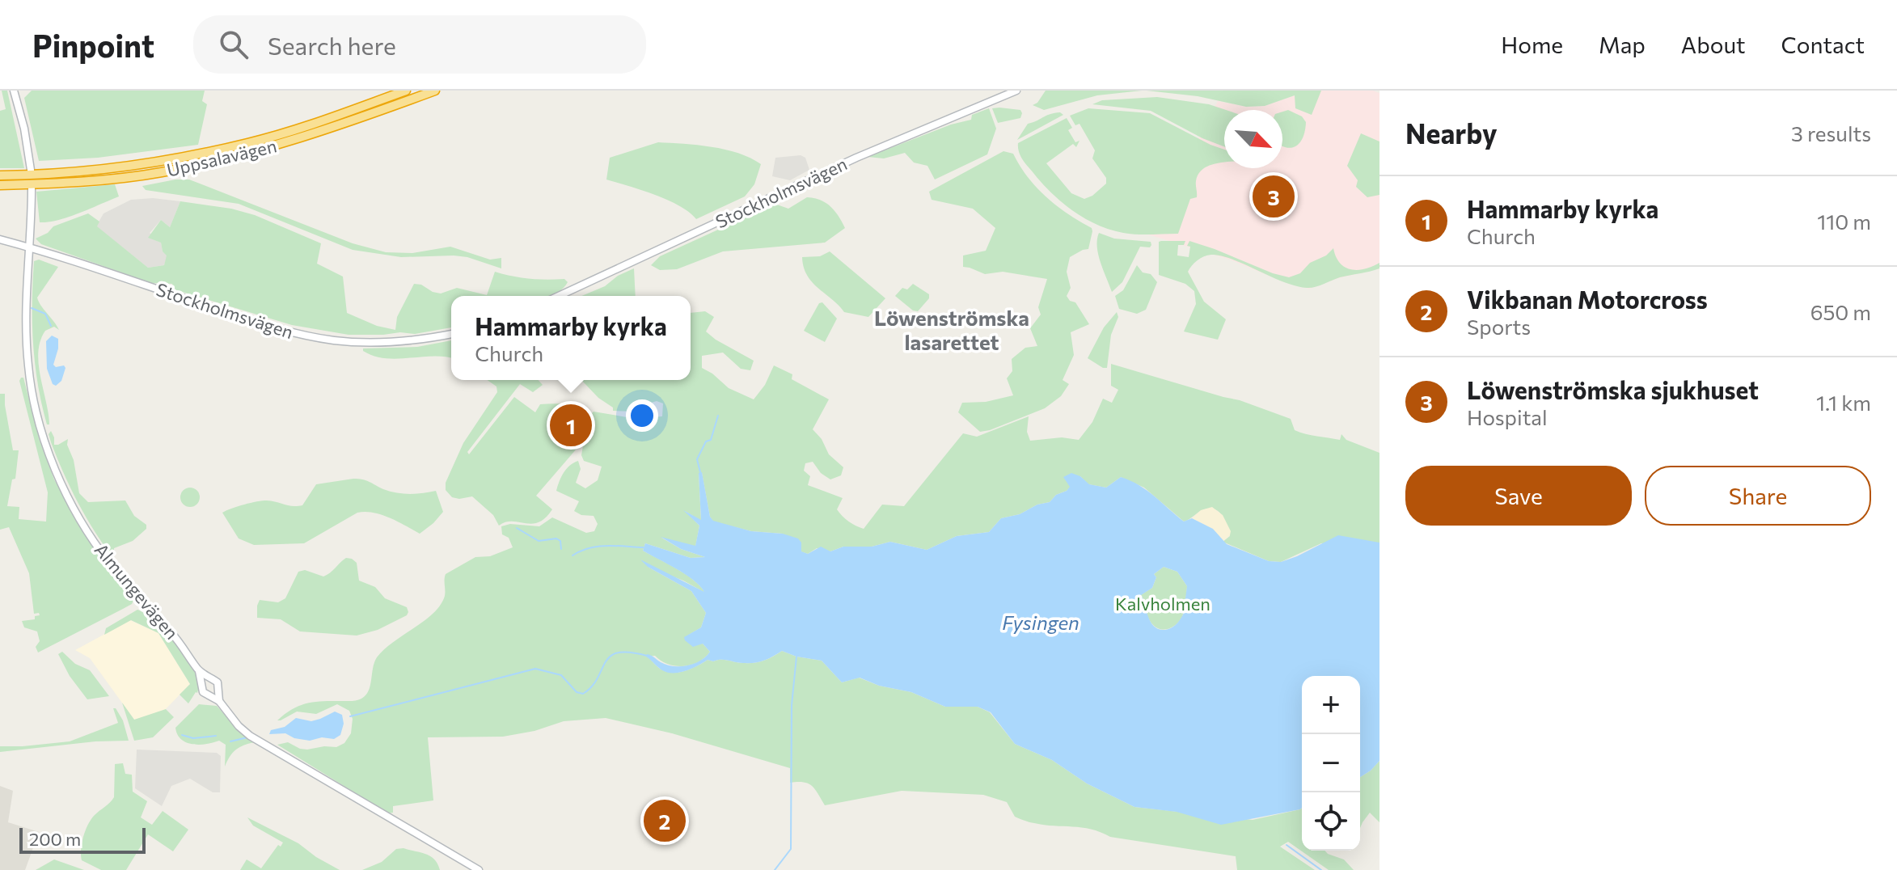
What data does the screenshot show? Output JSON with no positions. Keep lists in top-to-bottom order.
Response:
{
  "streets": {
    "highway": ["Uppsalavägen"],
    "street": ["Stockholmsvägen", "Almungevägen"]
  },
  "crossings": [
    ["Stockholmsvägen", "Almungevägen"]
  ],
  "districts": ["Löwenströmska lasarettet"],
  "water": ["Fysingen"],
  "parks": ["Kalvholmen"],
  "scale_bar": "200 m",
  "north": "bottom right",
  "page": {
    "header": "Pinpoint",
    "search": "Search here",
    "nav": [
      "Home",
      "Map",
      "About",
      "Contact"
    ],
    "heading": ["Nearby", "3 results"],
    "pins": ["3", "1", "2"],
    "list": [
      {
        "mark": "1",
        "name": "Hammarby kyrka",
        "note": "Church",
        "value": "110 m"
      },
      {
        "mark": "2",
        "name": "Vikbanan Motorcross",
        "note": "Sports",
        "value": "650 m"
      },
      {
        "mark": "3",
        "name": "Löwenströmska sjukhuset",
        "note": "Hospital",
        "value": "1.1 km"
      }
    ],
    "popup": ["Hammarby kyrka", "Church"],
    "buttons": ["Save", "Share"],
    "map_buttons": ["+", "−"],
    "scale": "200 m"
  }
}
